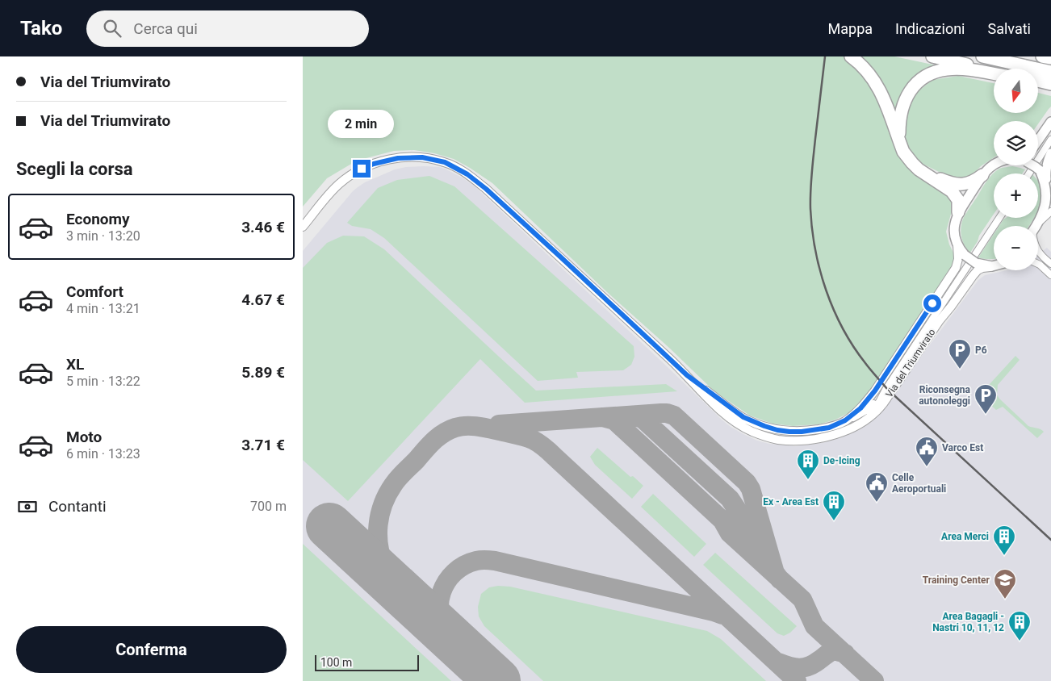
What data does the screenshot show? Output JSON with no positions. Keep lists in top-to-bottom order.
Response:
{
  "streets": {
    "main road": ["Via del Triumvirato"]
  },
  "places": {
    "parking": ["P6", "Riconsegna autonoleggi"],
    "public building": ["Varco Est", "Celle Aeroportuali"],
    "building": [
      "De-Icing",
      "Ex - Area Est",
      "Area Merci",
      "Area Bagagli - Nastri 10, 11, 12"
    ],
    "school or university": ["Training Center"]
  },
  "scale_bar": "100 m",
  "north": "bottom",
  "page": {
    "header": "Tako",
    "search": "Cerca qui",
    "nav": ["Mappa", "Indicazioni", "Salvati"],
    "banner": ["Via del Triumvirato", "Via del Triumvirato"],
    "map_buttons": ["+", "−"],
    "bubble": "2 min",
    "heading": "Scegli la corsa",
    "list": [
      {
        "name": "Economy",
        "note": "3 min · 13:20",
        "value": "3.46 €"
      },
      {
        "name": "Comfort",
        "note": "4 min · 13:21",
        "value": "4.67 €"
      },
      {
        "name": "XL",
        "note": "5 min · 13:22",
        "value": "5.89 €"
      },
      {
        "name": "Moto",
        "note": "6 min · 13:23",
        "value": "3.71 €"
      }
    ],
    "pay": ["Contanti", "700 m"],
    "buttons": "Conferma",
    "scale": "100 m"
  }
}
